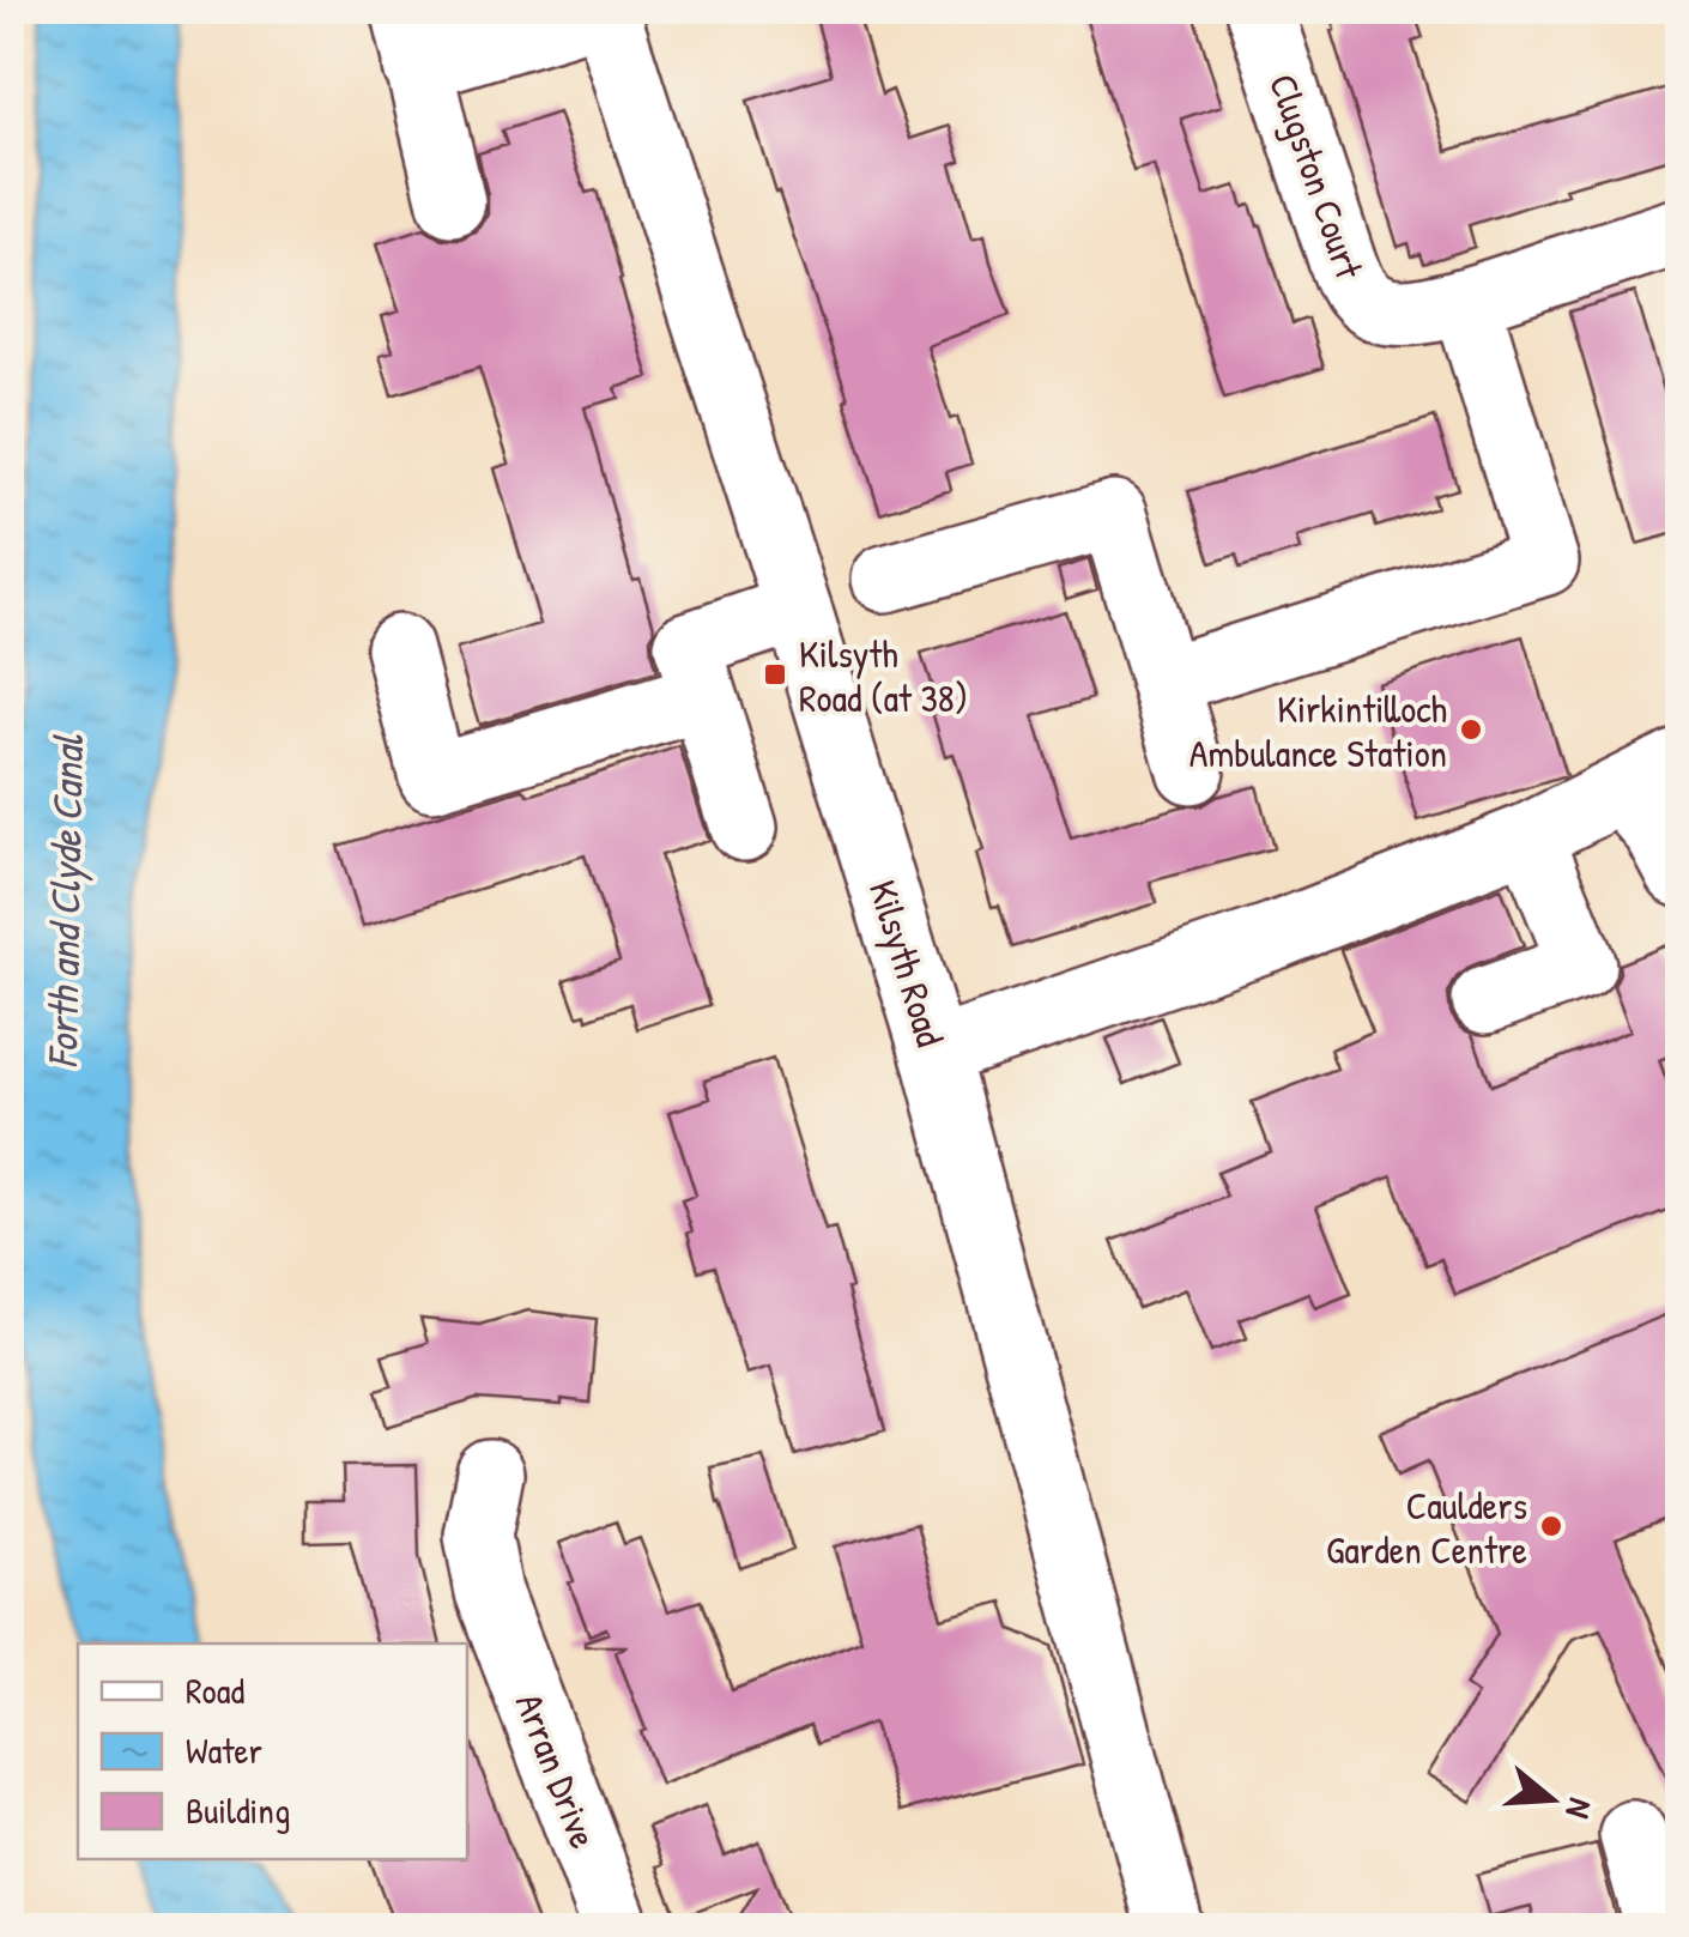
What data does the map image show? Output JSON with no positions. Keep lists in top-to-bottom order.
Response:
{
  "streets": {
    "main road": ["Clugston Court", "Kilsyth Road", "Arran Drive"]
  },
  "water": ["Forth and Clyde Canal"],
  "places": {
    "transit": ["Kilsyth Road (at 38)"],
    "other": ["Kirkintilloch Ambulance Station", "Caulders Garden Centre"]
  },
  "legend": ["Road", "Water", "Building"],
  "north": "right"
}
